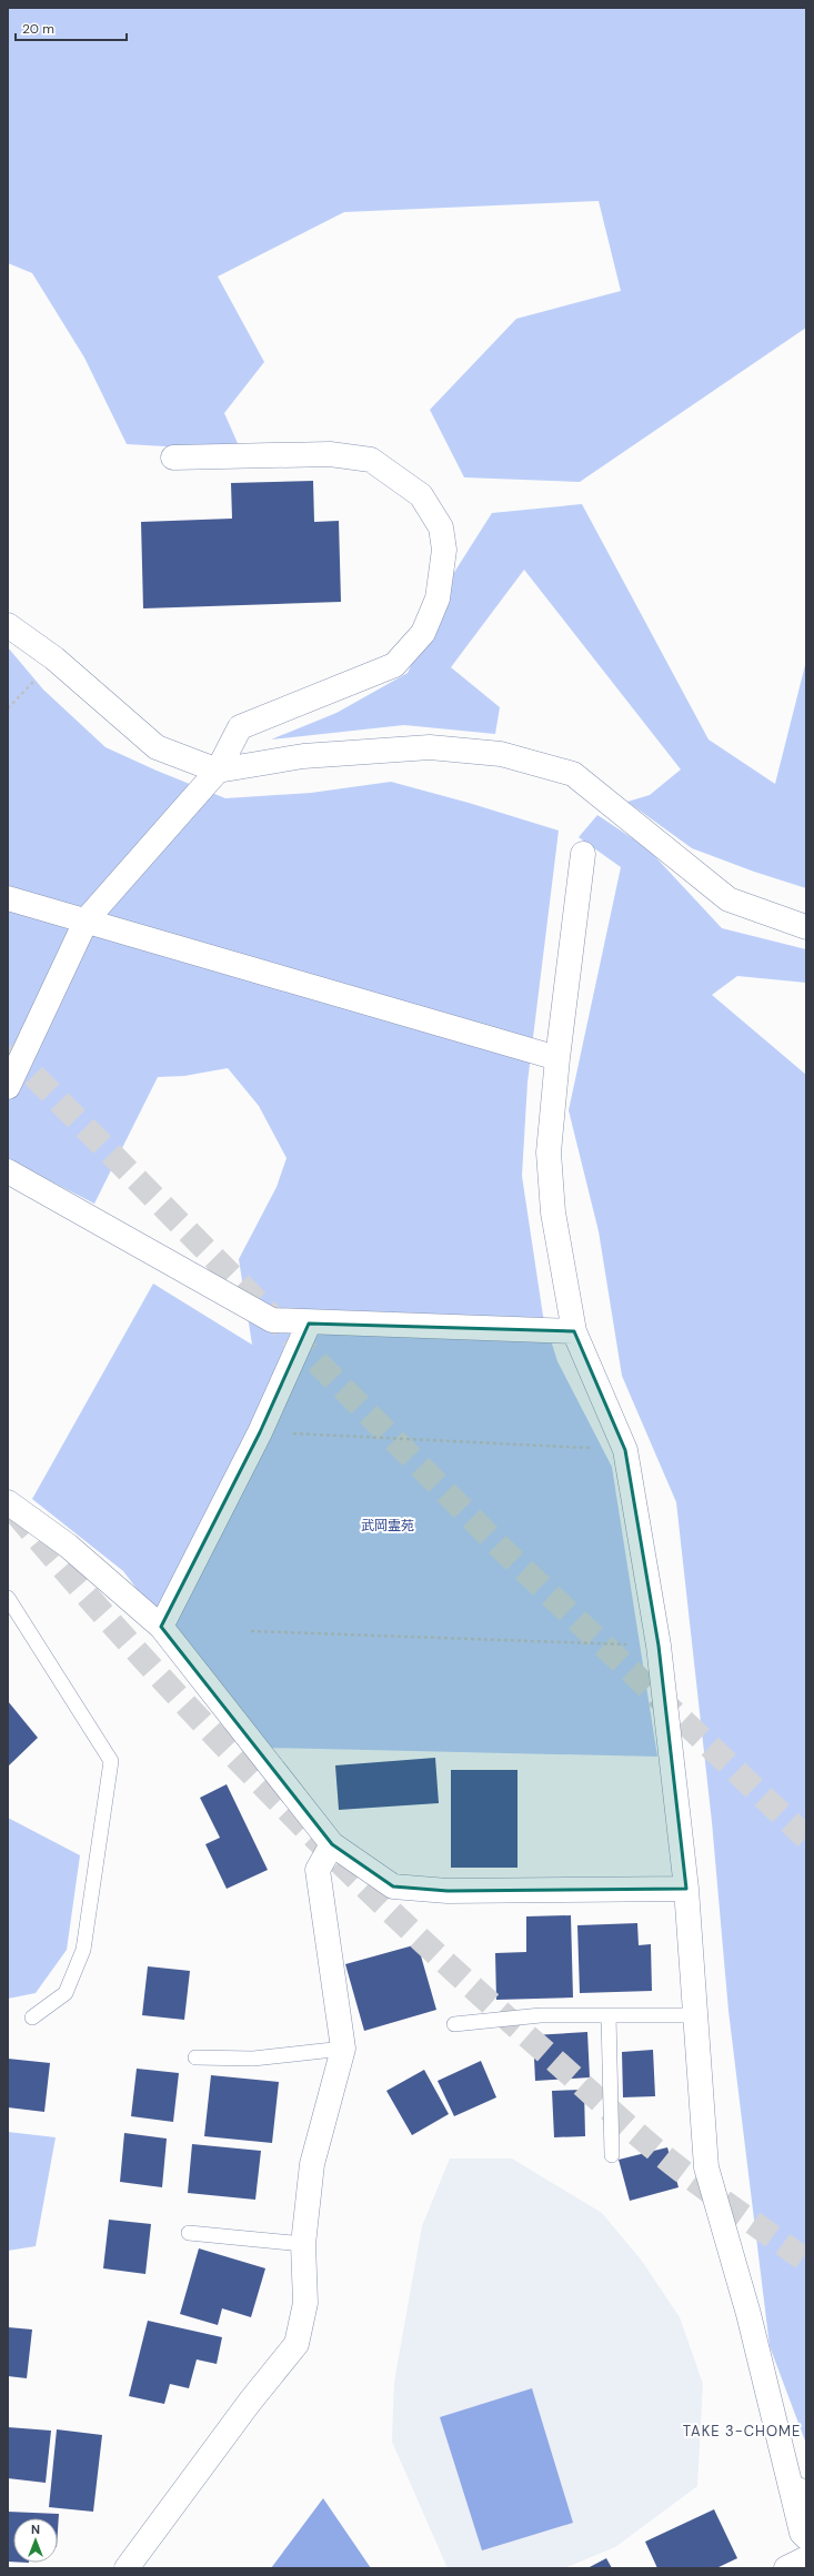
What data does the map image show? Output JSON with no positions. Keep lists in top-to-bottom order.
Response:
{
  "districts": ["TAKE 3-CHOME"],
  "parks": ["武岡霊苑"],
  "scale_bar": "20 m",
  "north": "top"
}
